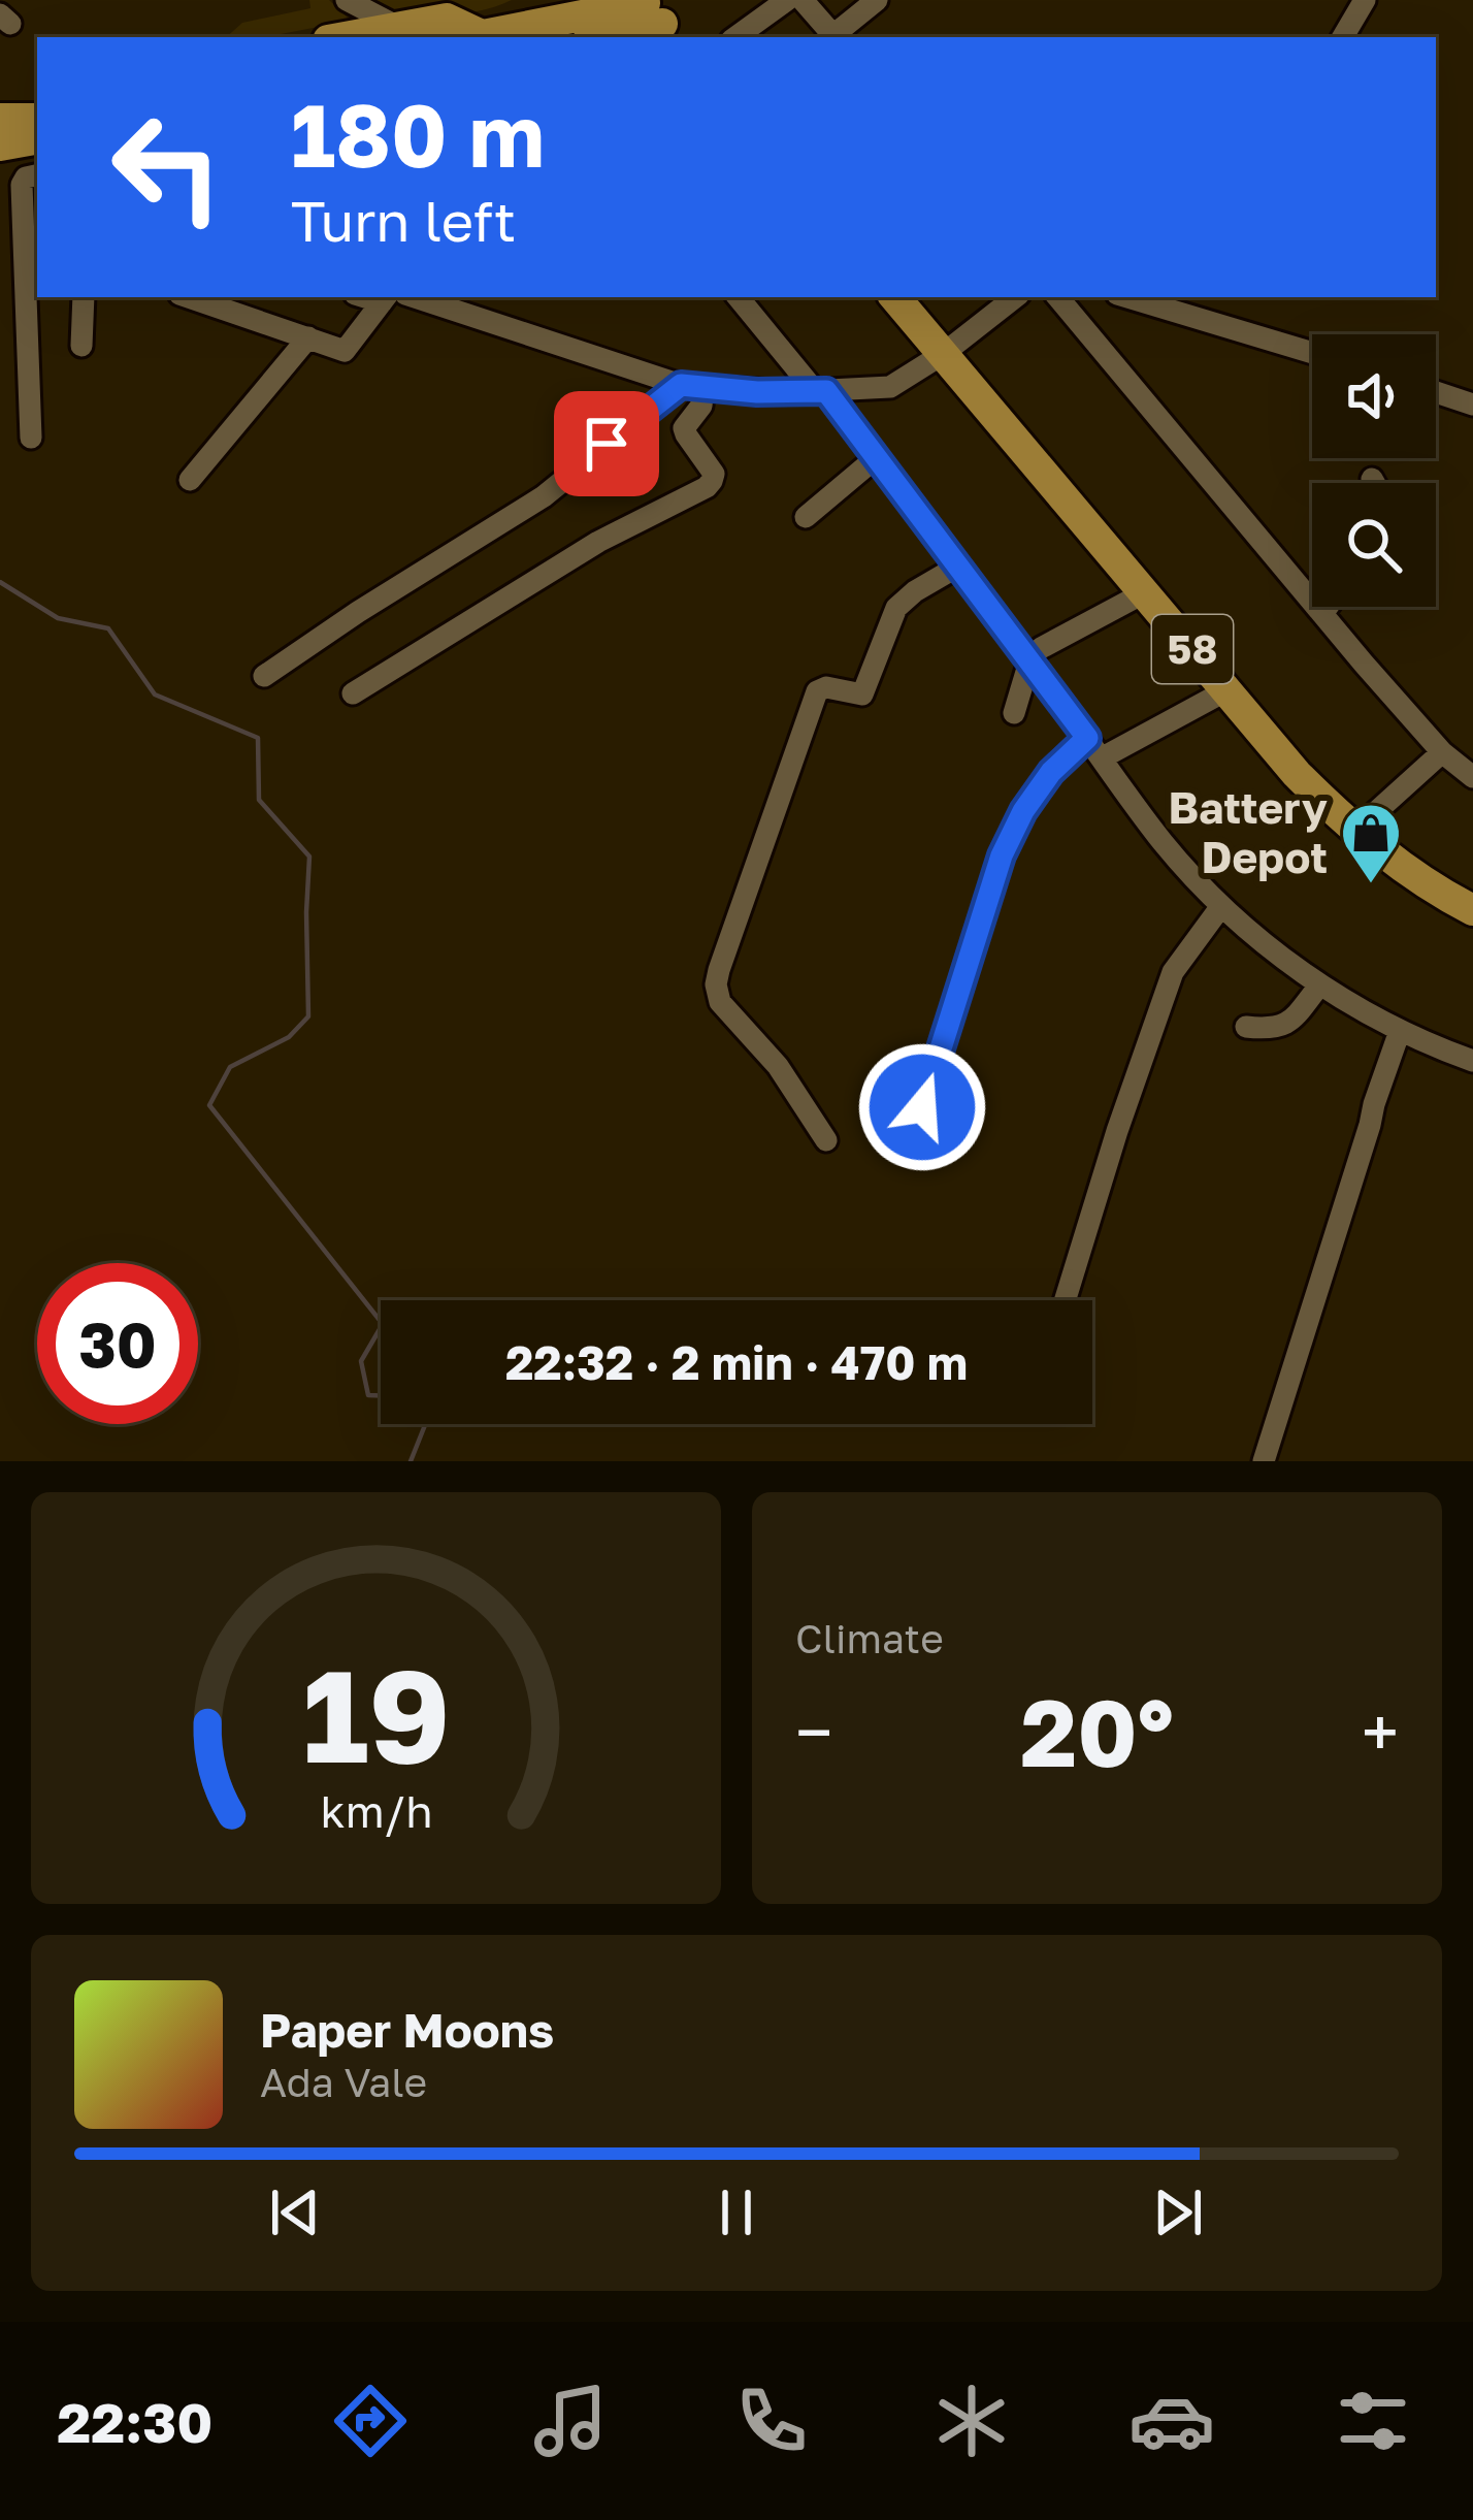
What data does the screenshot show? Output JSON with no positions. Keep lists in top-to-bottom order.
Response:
{
  "streets": {
    "highway": ["58"]
  },
  "places": {
    "shop": ["Battery Depot"]
  },
  "page": {
    "turn": ["180 m", "Turn left"],
    "limit": "30",
    "trip": "22:32 · 2 min · 470 m",
    "tile": "Climate",
    "heat": ["−", "20°", "+"],
    "song": ["Paper Moons", "Ada Vale"],
    "tabs": "22:30",
    "gauge": ["19", "km/h"]
  }
}
